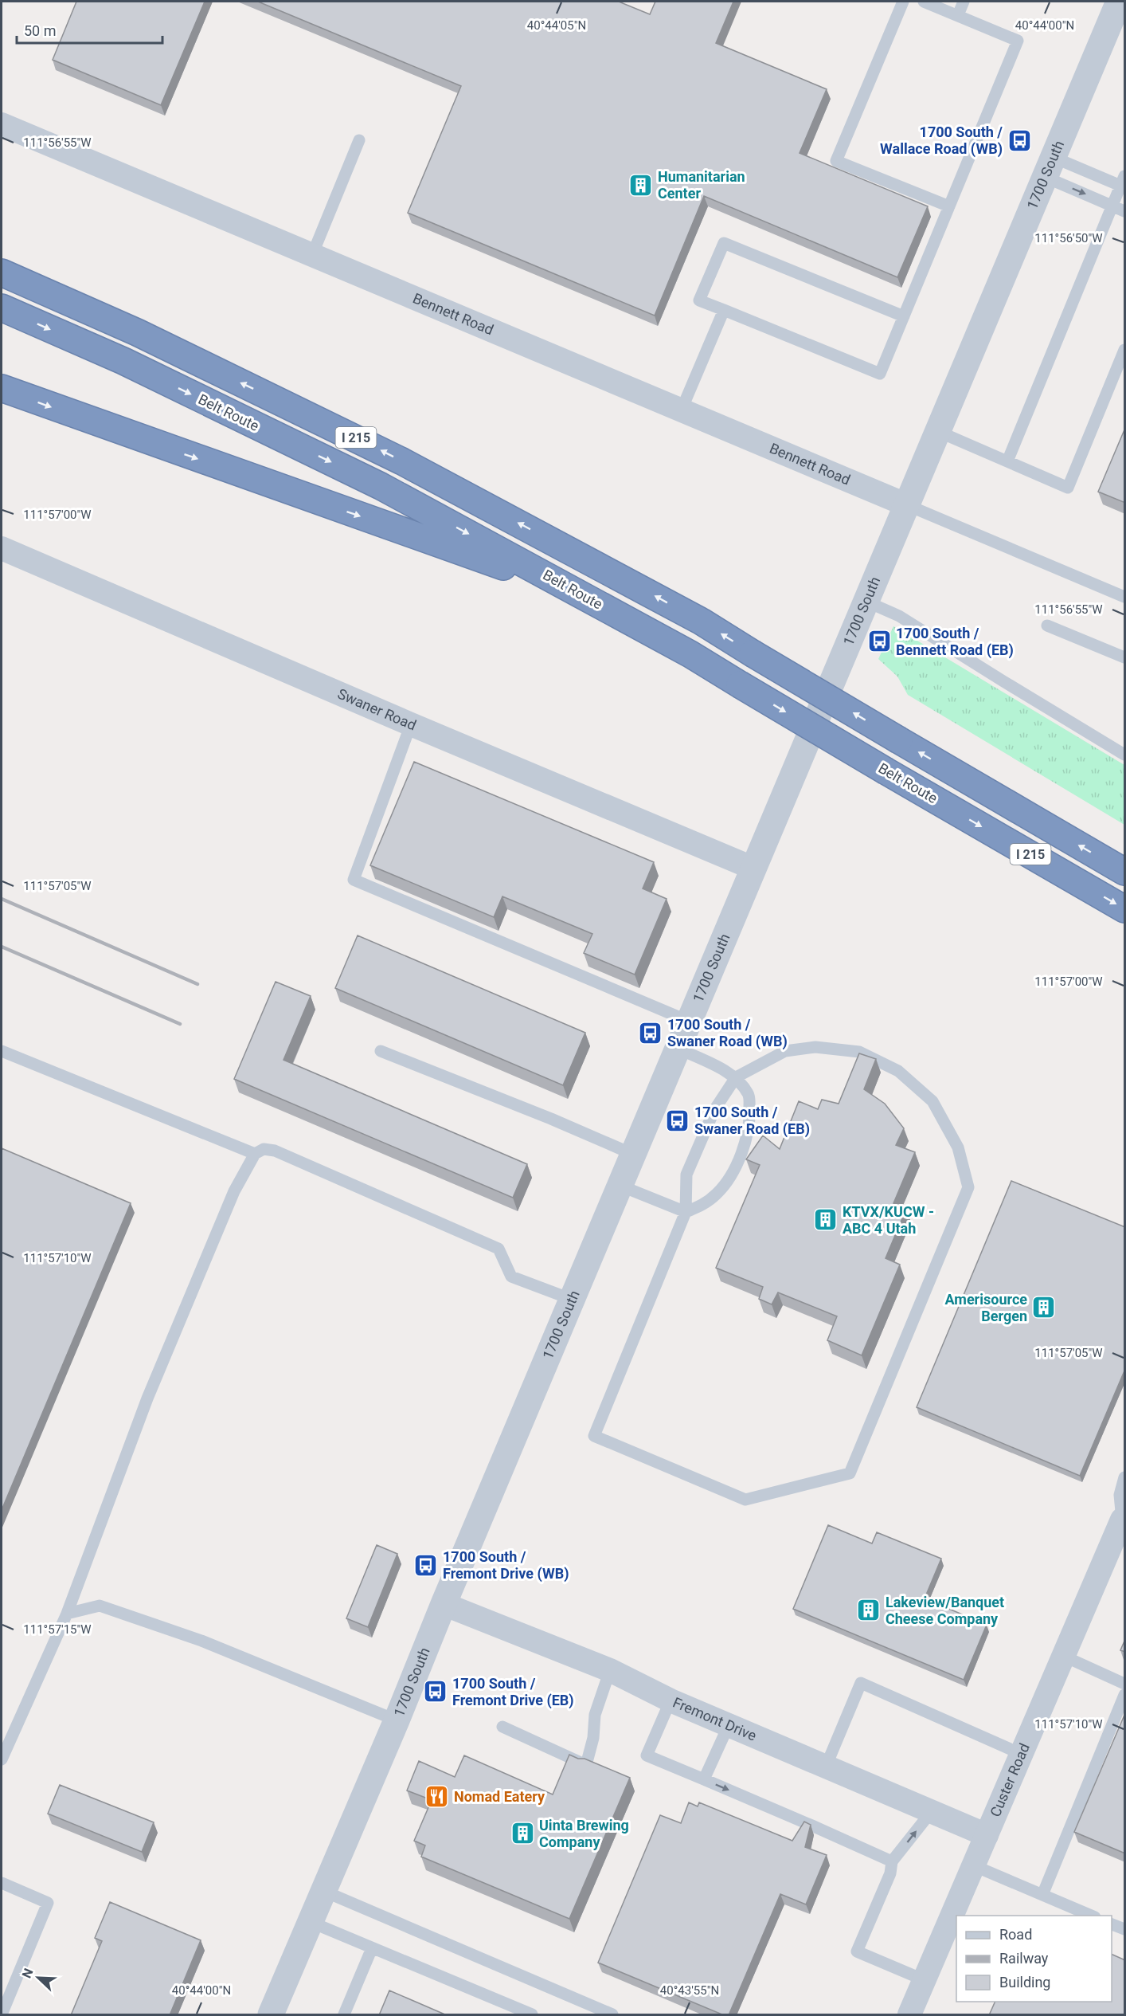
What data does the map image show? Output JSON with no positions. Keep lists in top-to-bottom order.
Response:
{
  "streets": {
    "highway": ["Belt Route", "I 215"],
    "street": [
      "1700 South",
      "Bennett Road",
      "Swaner Road",
      "Fremont Drive",
      "Custer Road"
    ]
  },
  "crossings": [
    ["1700 South", "Bennett Road"],
    ["1700 South", "Swaner Road"],
    ["1700 South", "Fremont Drive"],
    ["Fremont Drive", "Custer Road"]
  ],
  "places": {
    "bus stop": [
      "1700 South / Wallace Road (WB)",
      "1700 South / Bennett Road (EB)",
      "1700 South / Swaner Road (WB)",
      "1700 South / Swaner Road (EB)",
      "1700 South / Fremont Drive (WB)",
      "1700 South / Fremont Drive (EB)"
    ],
    "building": [
      "Humanitarian Center",
      "KTVX/KUCW - ABC 4 Utah",
      "Amerisource Bergen",
      "Lakeview/Banquet Cheese Company",
      "Uinta Brewing Company"
    ],
    "restaurant": ["Nomad Eatery"]
  },
  "legend": ["Road", "Railway", "Building"],
  "scale_bar": "50 m",
  "north": "top left",
  "coordinates": [
    "40°44'05\"N",
    "40°44'00\"N",
    "111°56'55\"W",
    "111°56'50\"W",
    "111°57'00\"W",
    "111°57'05\"W",
    "111°57'10\"W",
    "111°57'15\"W",
    "40°43'55\"N"
  ]
}
